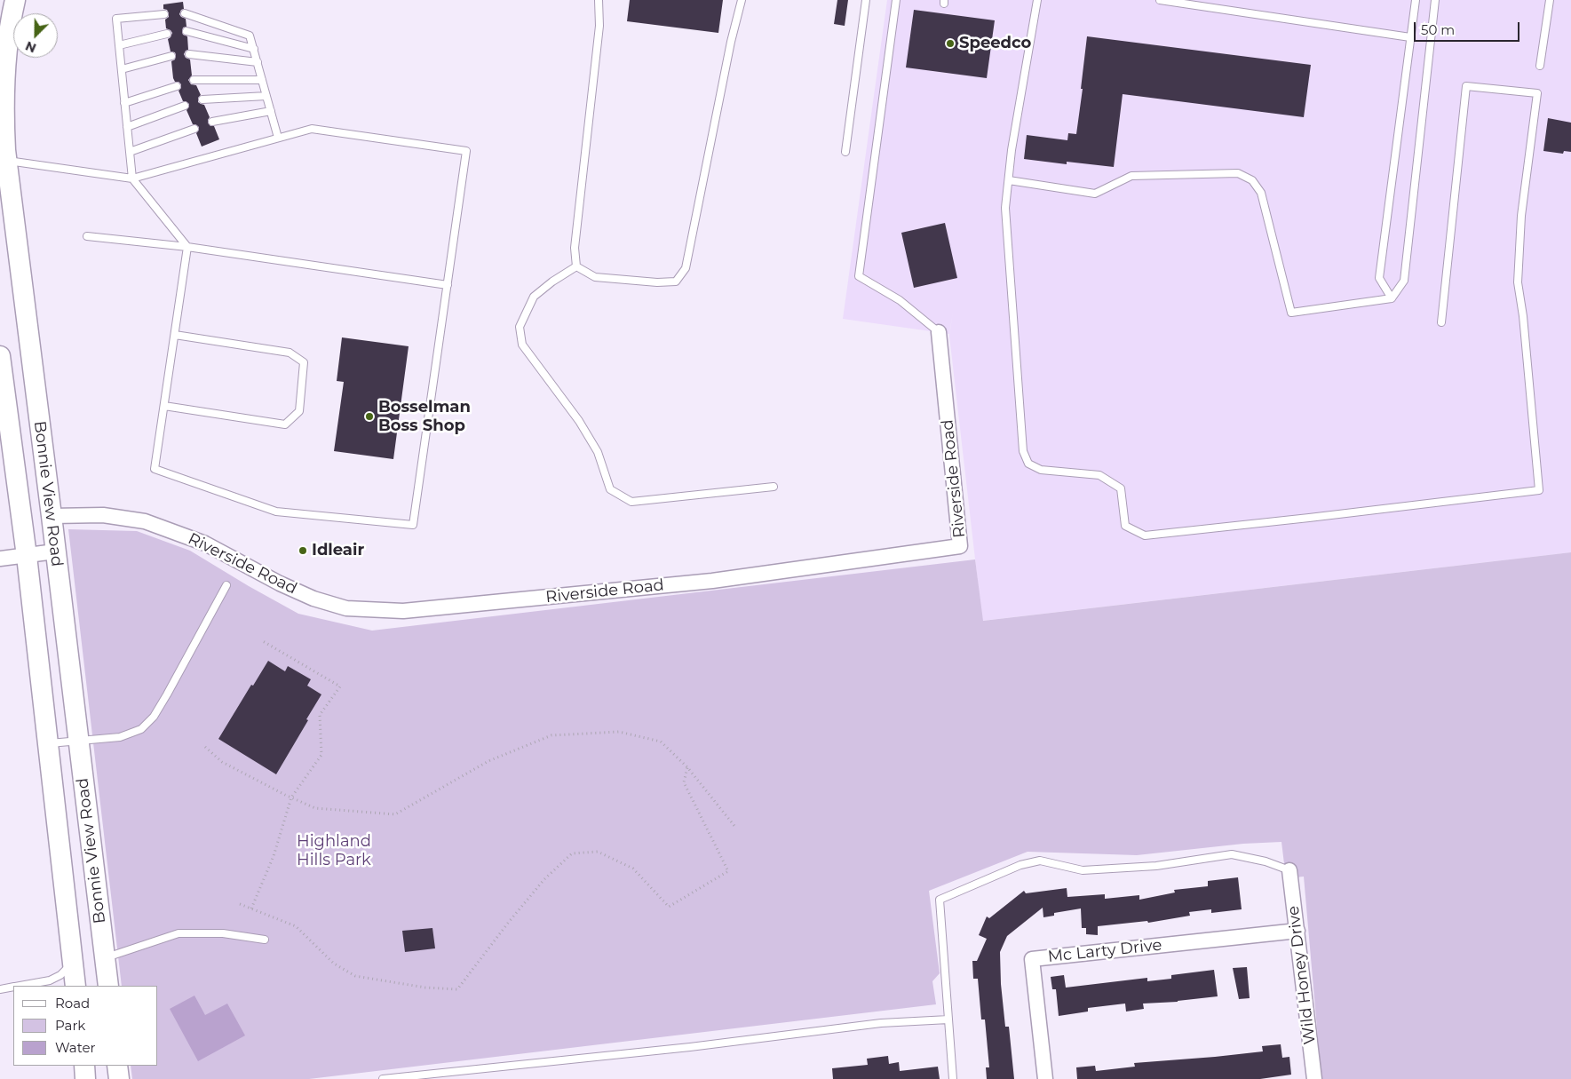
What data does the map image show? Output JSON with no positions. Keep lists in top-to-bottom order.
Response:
{
  "streets": {
    "main road": ["Bonnie View Road"],
    "street": ["Riverside Road", "Mc Larty Drive", "Wild Honey Drive"]
  },
  "crossings": [
    ["Riverside Road", "Bonnie View Road"],
    ["Mc Larty Drive", "Wild Honey Drive"]
  ],
  "parks": ["Highland Hills Park"],
  "places": ["Speedco", "Bosselman Boss Shop", "Idleair"],
  "legend": ["Road", "Park", "Water"],
  "scale_bar": "50 m",
  "north": "bottom left"
}
